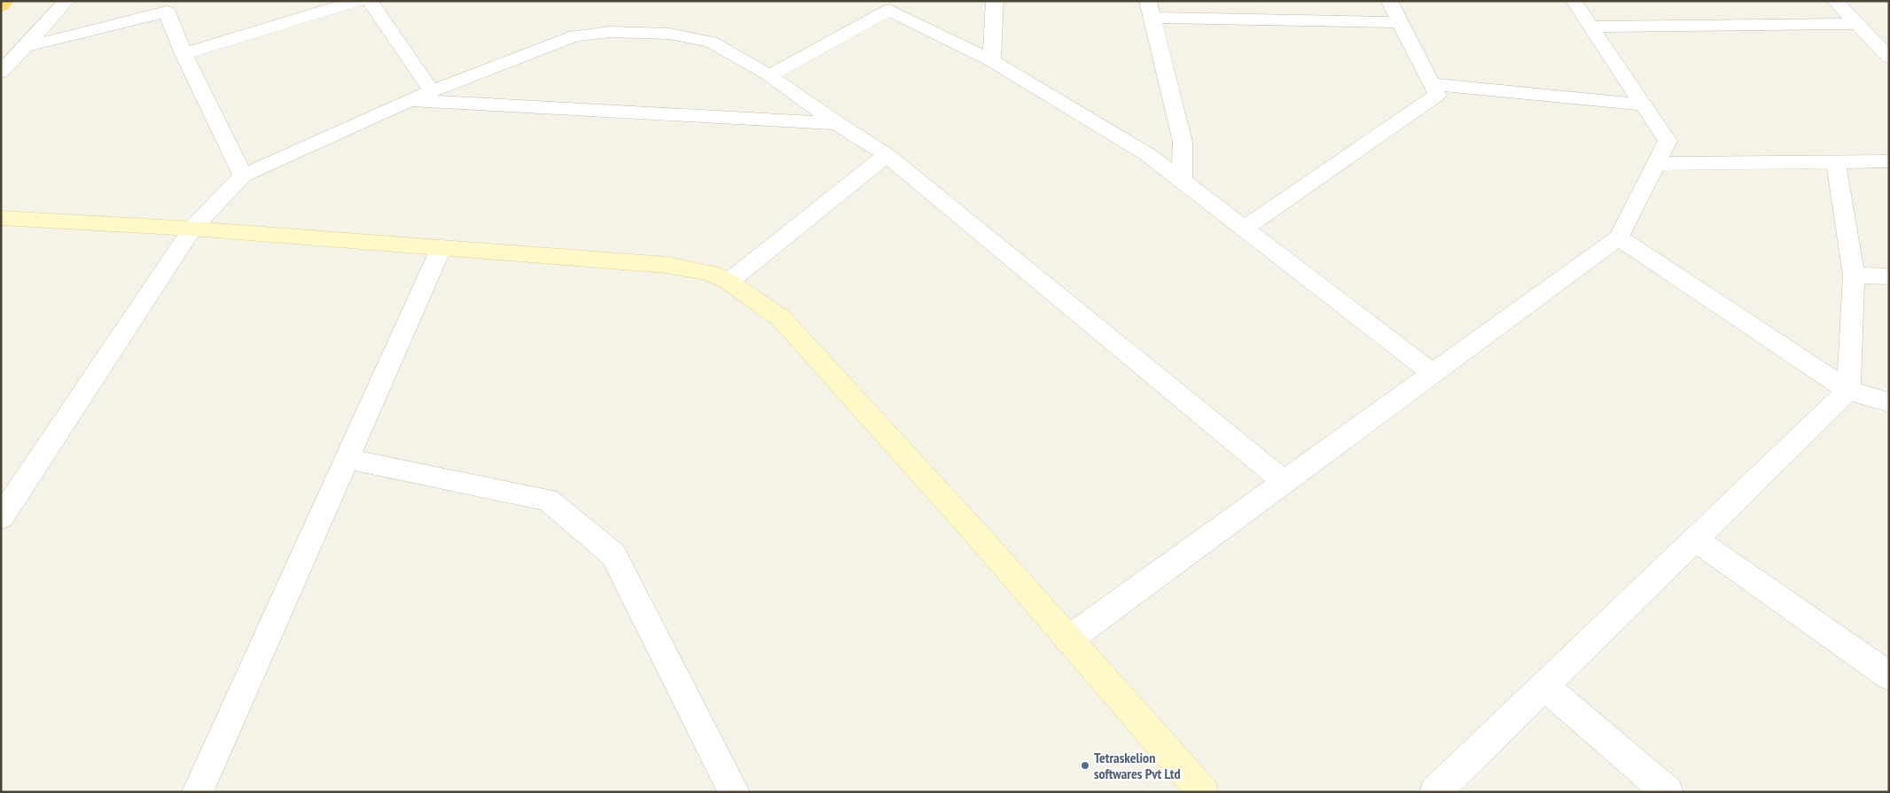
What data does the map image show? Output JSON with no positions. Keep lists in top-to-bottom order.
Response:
{
  "places": ["Tetraskelion softwares Pvt Ltd"]
}
